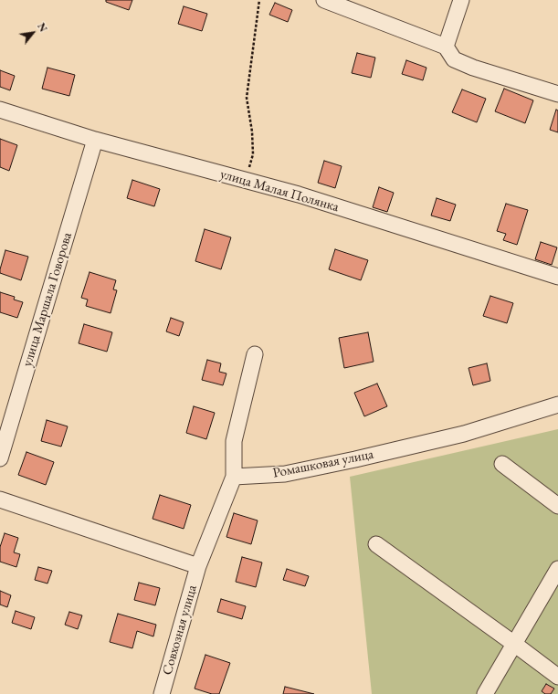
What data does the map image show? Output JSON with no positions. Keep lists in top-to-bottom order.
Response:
{
  "streets": {
    "street": [
      "улица Малая Полянка",
      "улица Маршала Говорова",
      "Ромашковая улица",
      "Совхозная улица"
    ]
  },
  "crossings": [
    ["улица Малая Полянка", "улица Маршала Говорова"]
  ],
  "north": "top right"
}
